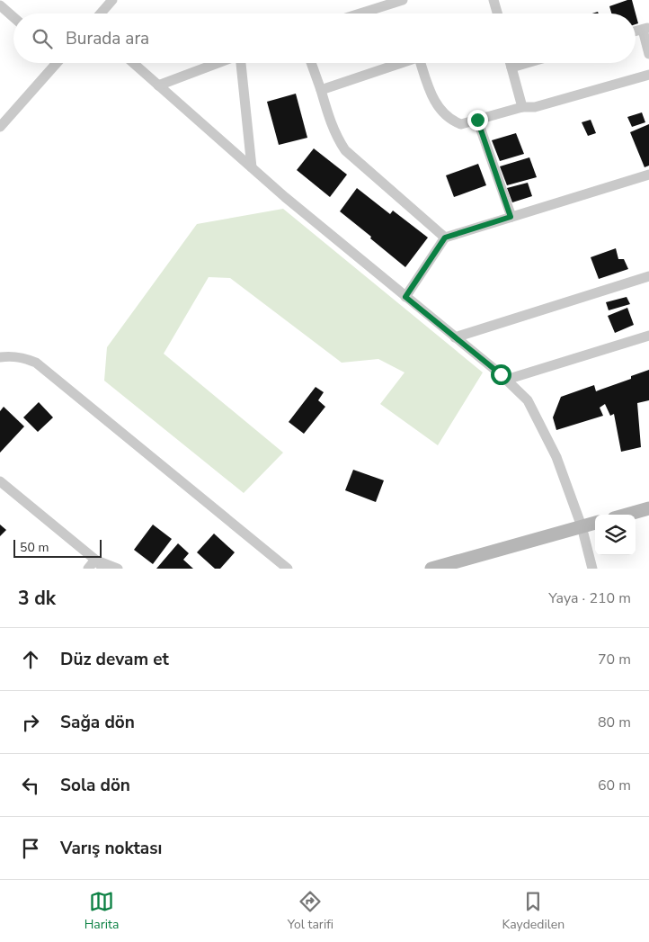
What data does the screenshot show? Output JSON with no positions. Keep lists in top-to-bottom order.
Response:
{
  "scale_bar": "50 m",
  "page": {
    "search": "Burada ara",
    "scale": "50 m",
    "heading": ["3 dk", "Yaya · 210 m"],
    "list": [
      ["Düz devam et", "70 m"],
      ["Sağa dön", "80 m"],
      ["Sola dön", "60 m"],
      "Varış noktası"
    ],
    "nav": ["Harita", "Yol tarifi", "Kaydedilen"]
  }
}
